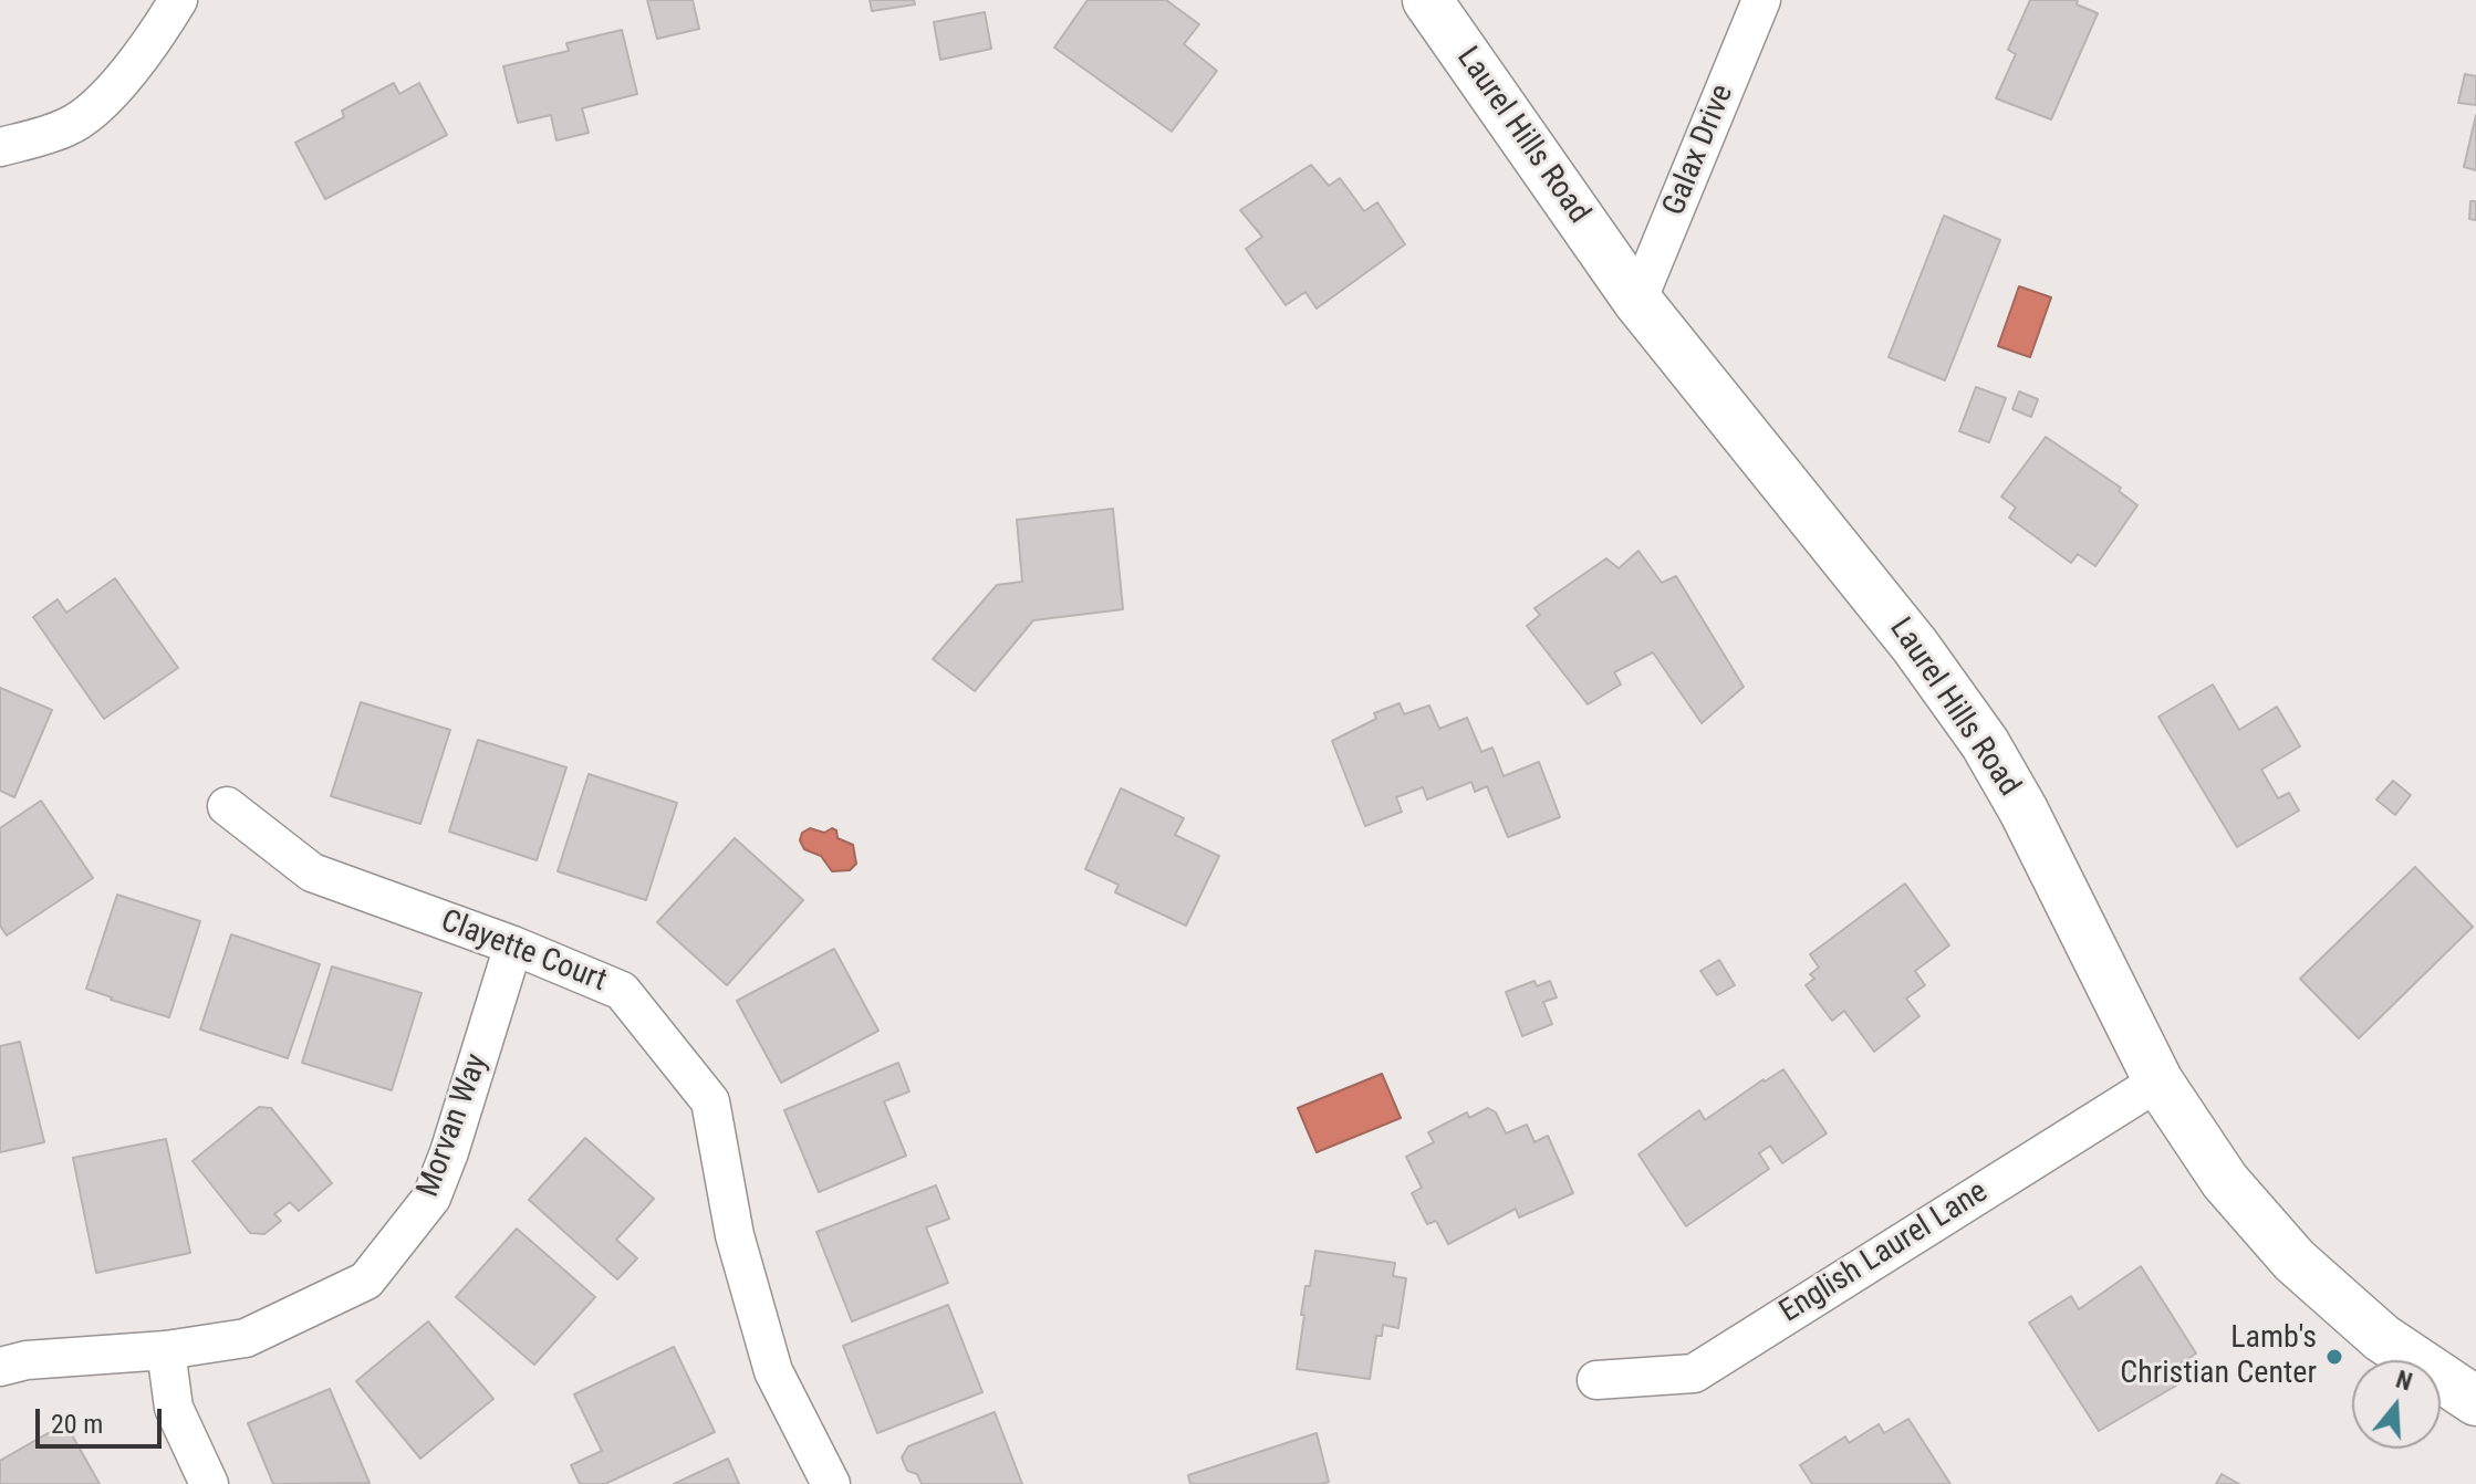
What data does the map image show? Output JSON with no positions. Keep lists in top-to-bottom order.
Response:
{
  "streets": {
    "street": [
      "Laurel Hills Road",
      "Galax Drive",
      "Clayette Court",
      "Morvan Way",
      "English Laurel Lane"
    ]
  },
  "crossings": [
    ["Laurel Hills Road", "Galax Drive"],
    ["Laurel Hills Road", "English Laurel Lane"],
    ["Clayette Court", "Morvan Way"]
  ],
  "places": ["Lamb's Christian Center"],
  "scale_bar": "20 m",
  "north": "top"
}
